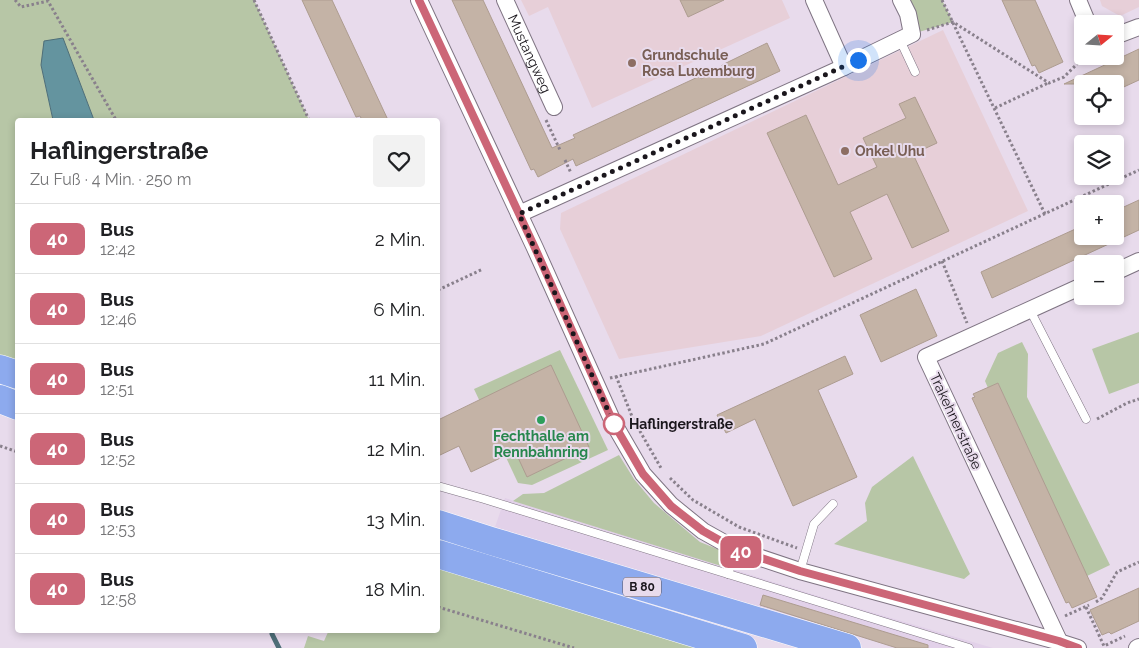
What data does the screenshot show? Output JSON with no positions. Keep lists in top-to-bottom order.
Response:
{
  "streets": {
    "highway": ["B 80"],
    "street": ["Mustangweg", "Trakehnerstraße"]
  },
  "places": [
    "Grundschule Rosa Luxemburg",
    "Onkel Uhu",
    "Fechthalle am Rennbahnring",
    "Haflingerstraße"
  ],
  "lines": ["bus line 40"],
  "north": "right",
  "page": {
    "on_map": "40",
    "map_buttons": ["+", "−"],
    "heading": ["Haflingerstraße", "Zu Fuß · 4 Min. · 250 m"],
    "list": [
      {
        "mark": "40",
        "name": "Bus",
        "note": "12:42",
        "value": "2 Min."
      },
      {
        "mark": "40",
        "name": "Bus",
        "note": "12:46",
        "value": "6 Min."
      },
      {
        "mark": "40",
        "name": "Bus",
        "note": "12:51",
        "value": "11 Min."
      },
      {
        "mark": "40",
        "name": "Bus",
        "note": "12:52",
        "value": "12 Min."
      },
      {
        "mark": "40",
        "name": "Bus",
        "note": "12:53",
        "value": "13 Min."
      },
      {
        "mark": "40",
        "name": "Bus",
        "note": "12:58",
        "value": "18 Min."
      }
    ]
  }
}
